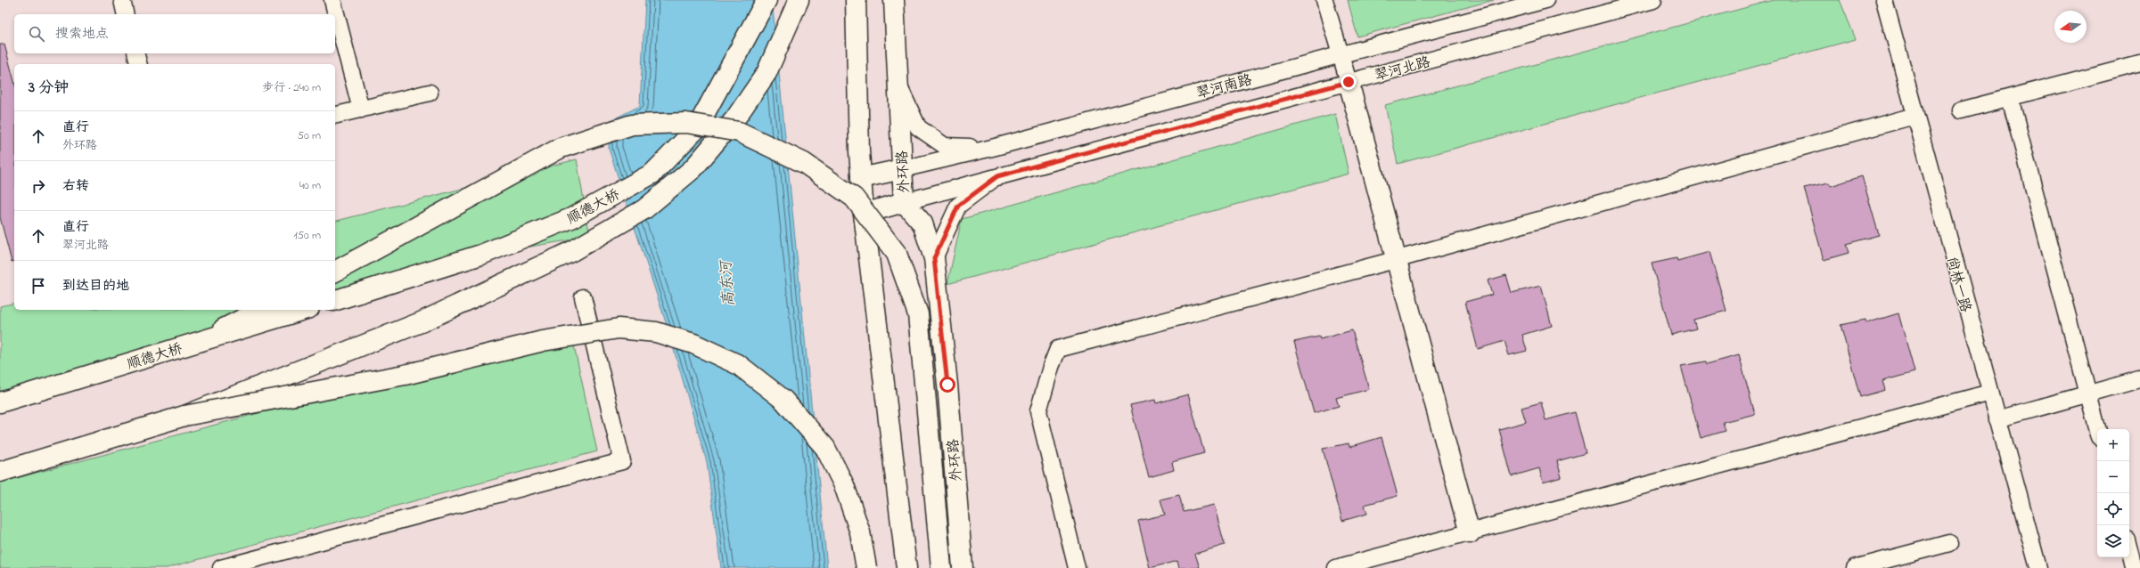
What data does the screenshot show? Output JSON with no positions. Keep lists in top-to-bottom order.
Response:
{
  "streets": {
    "main road": ["外环路", "顺德大桥"],
    "street": ["翠河北路", "翠河南路", "尚林一路"]
  },
  "crossings": [
    ["翠河北路", "外环路"],
    ["翠河南路", "外环路"]
  ],
  "water": ["高东河"],
  "north": "left",
  "page": {
    "search": "搜索地点",
    "heading": ["3 分钟", "步行 · 240 m"],
    "list": [
      ["直行", "外环路", "50 m"],
      ["右转", "40 m"],
      ["直行", "翠河北路", "150 m"],
      "到达目的地"
    ],
    "map_buttons": ["+", "−"]
  }
}
